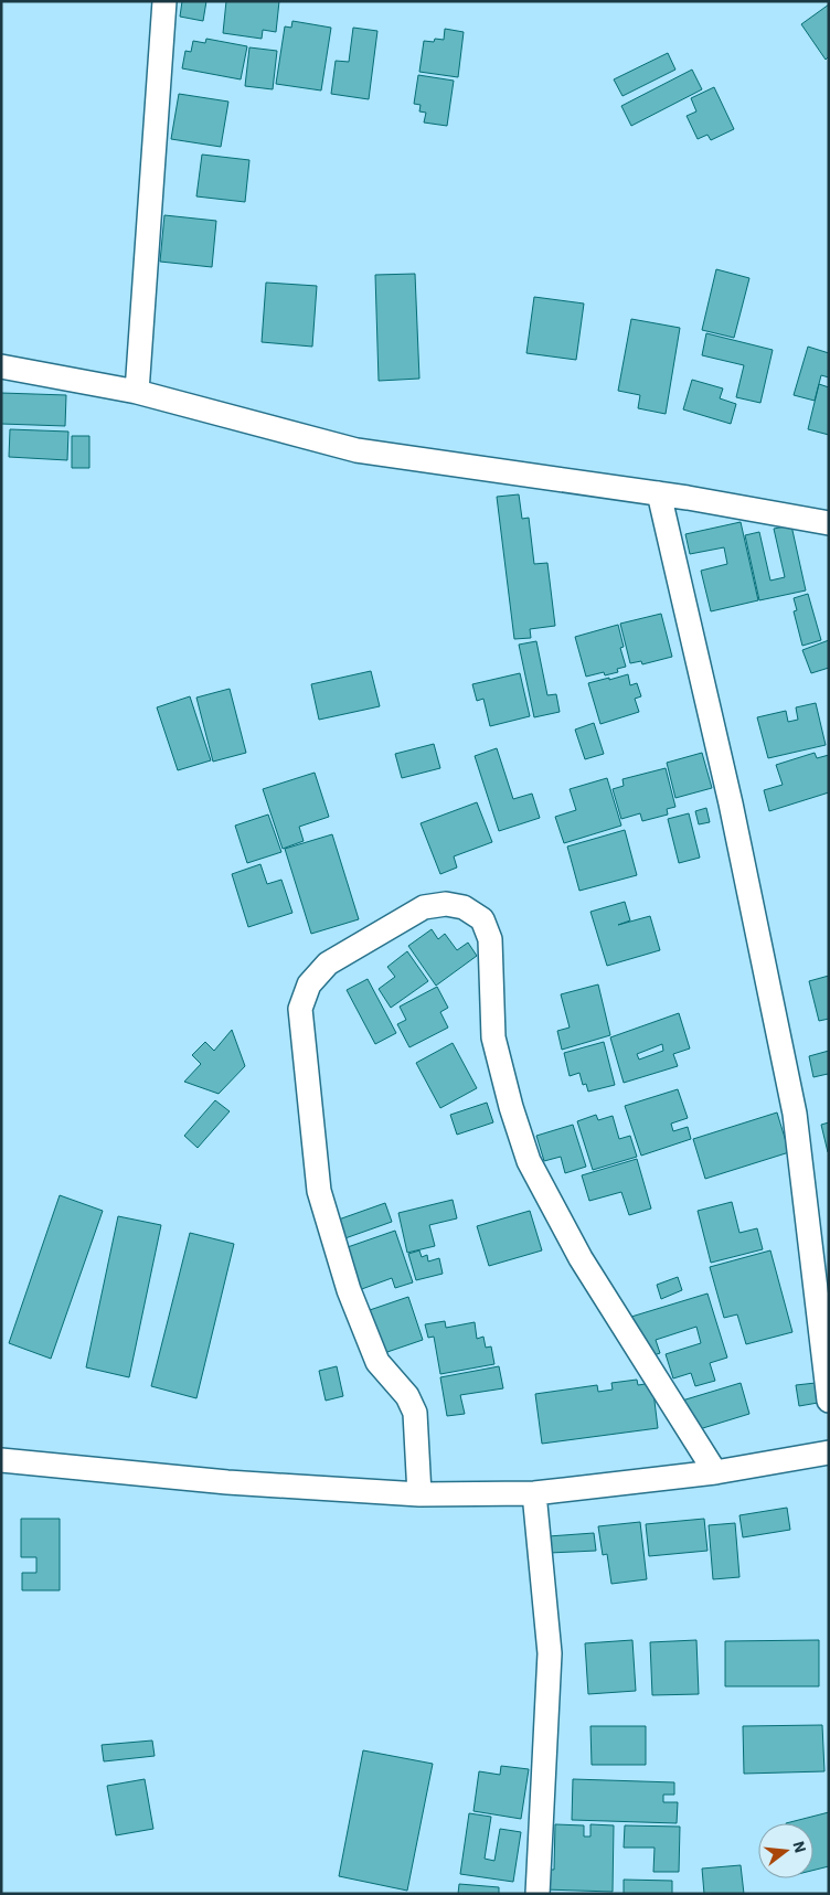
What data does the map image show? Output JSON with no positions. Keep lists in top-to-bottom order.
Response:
{
  "north": "right"
}
